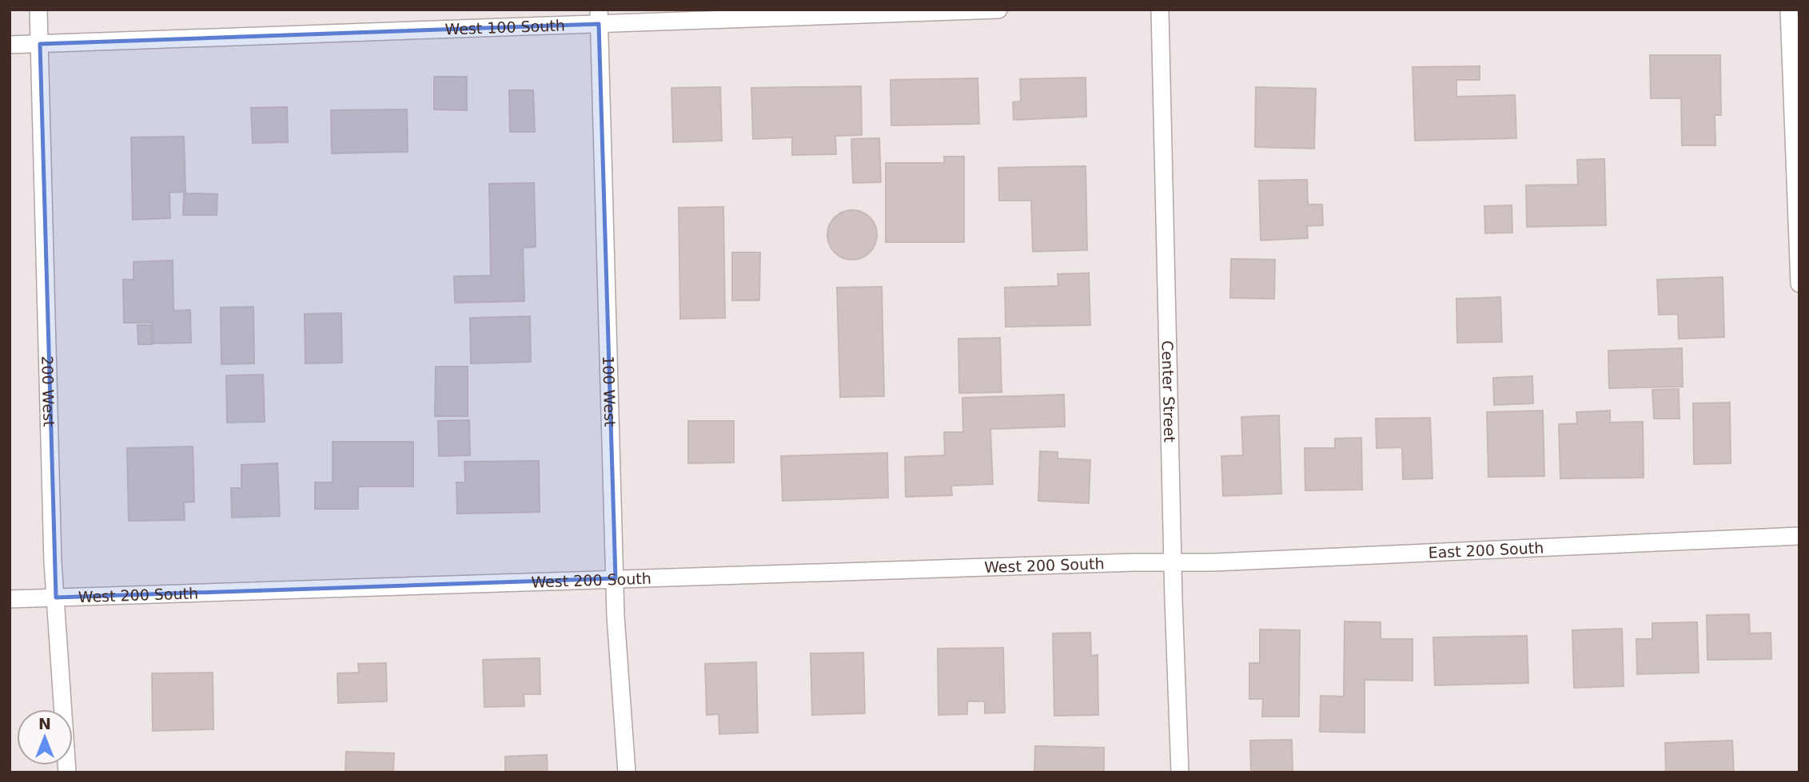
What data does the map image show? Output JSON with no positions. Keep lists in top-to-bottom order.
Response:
{
  "streets": {
    "street": [
      "West 100 South",
      "200 West",
      "100 West",
      "Center Street",
      "East 200 South",
      "West 200 South"
    ]
  },
  "crossings": [
    ["West 100 South", "200 West"],
    ["West 100 South", "100 West"],
    ["200 West", "West 200 South"],
    ["100 West", "West 200 South"],
    ["Center Street", "East 200 South"],
    ["Center Street", "West 200 South"],
    ["East 200 South", "West 200 South"]
  ],
  "north": "top"
}
